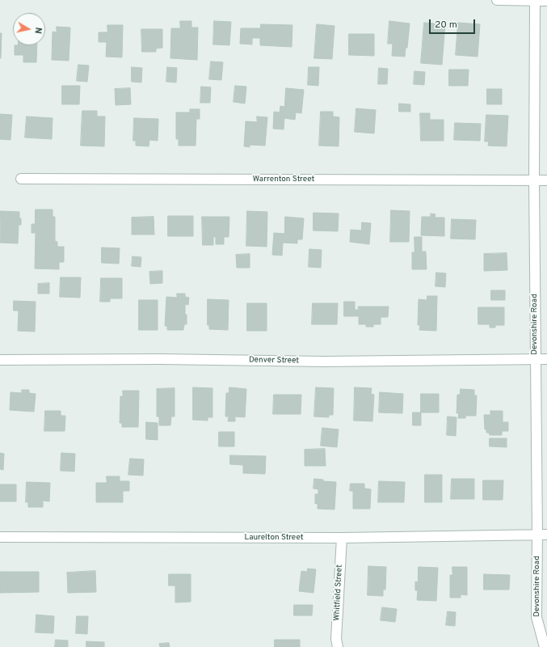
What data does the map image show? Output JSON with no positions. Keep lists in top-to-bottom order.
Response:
{
  "streets": {
    "street": [
      "Warrenton Street",
      "Devonshire Road",
      "Denver Street",
      "Laurelton Street",
      "Whitfield Street"
    ]
  },
  "crossings": [
    ["Warrenton Street", "Devonshire Road"],
    ["Devonshire Road", "Denver Street"],
    ["Devonshire Road", "Laurelton Street"],
    ["Laurelton Street", "Whitfield Street"]
  ],
  "scale_bar": "20 m",
  "north": "right"
}
